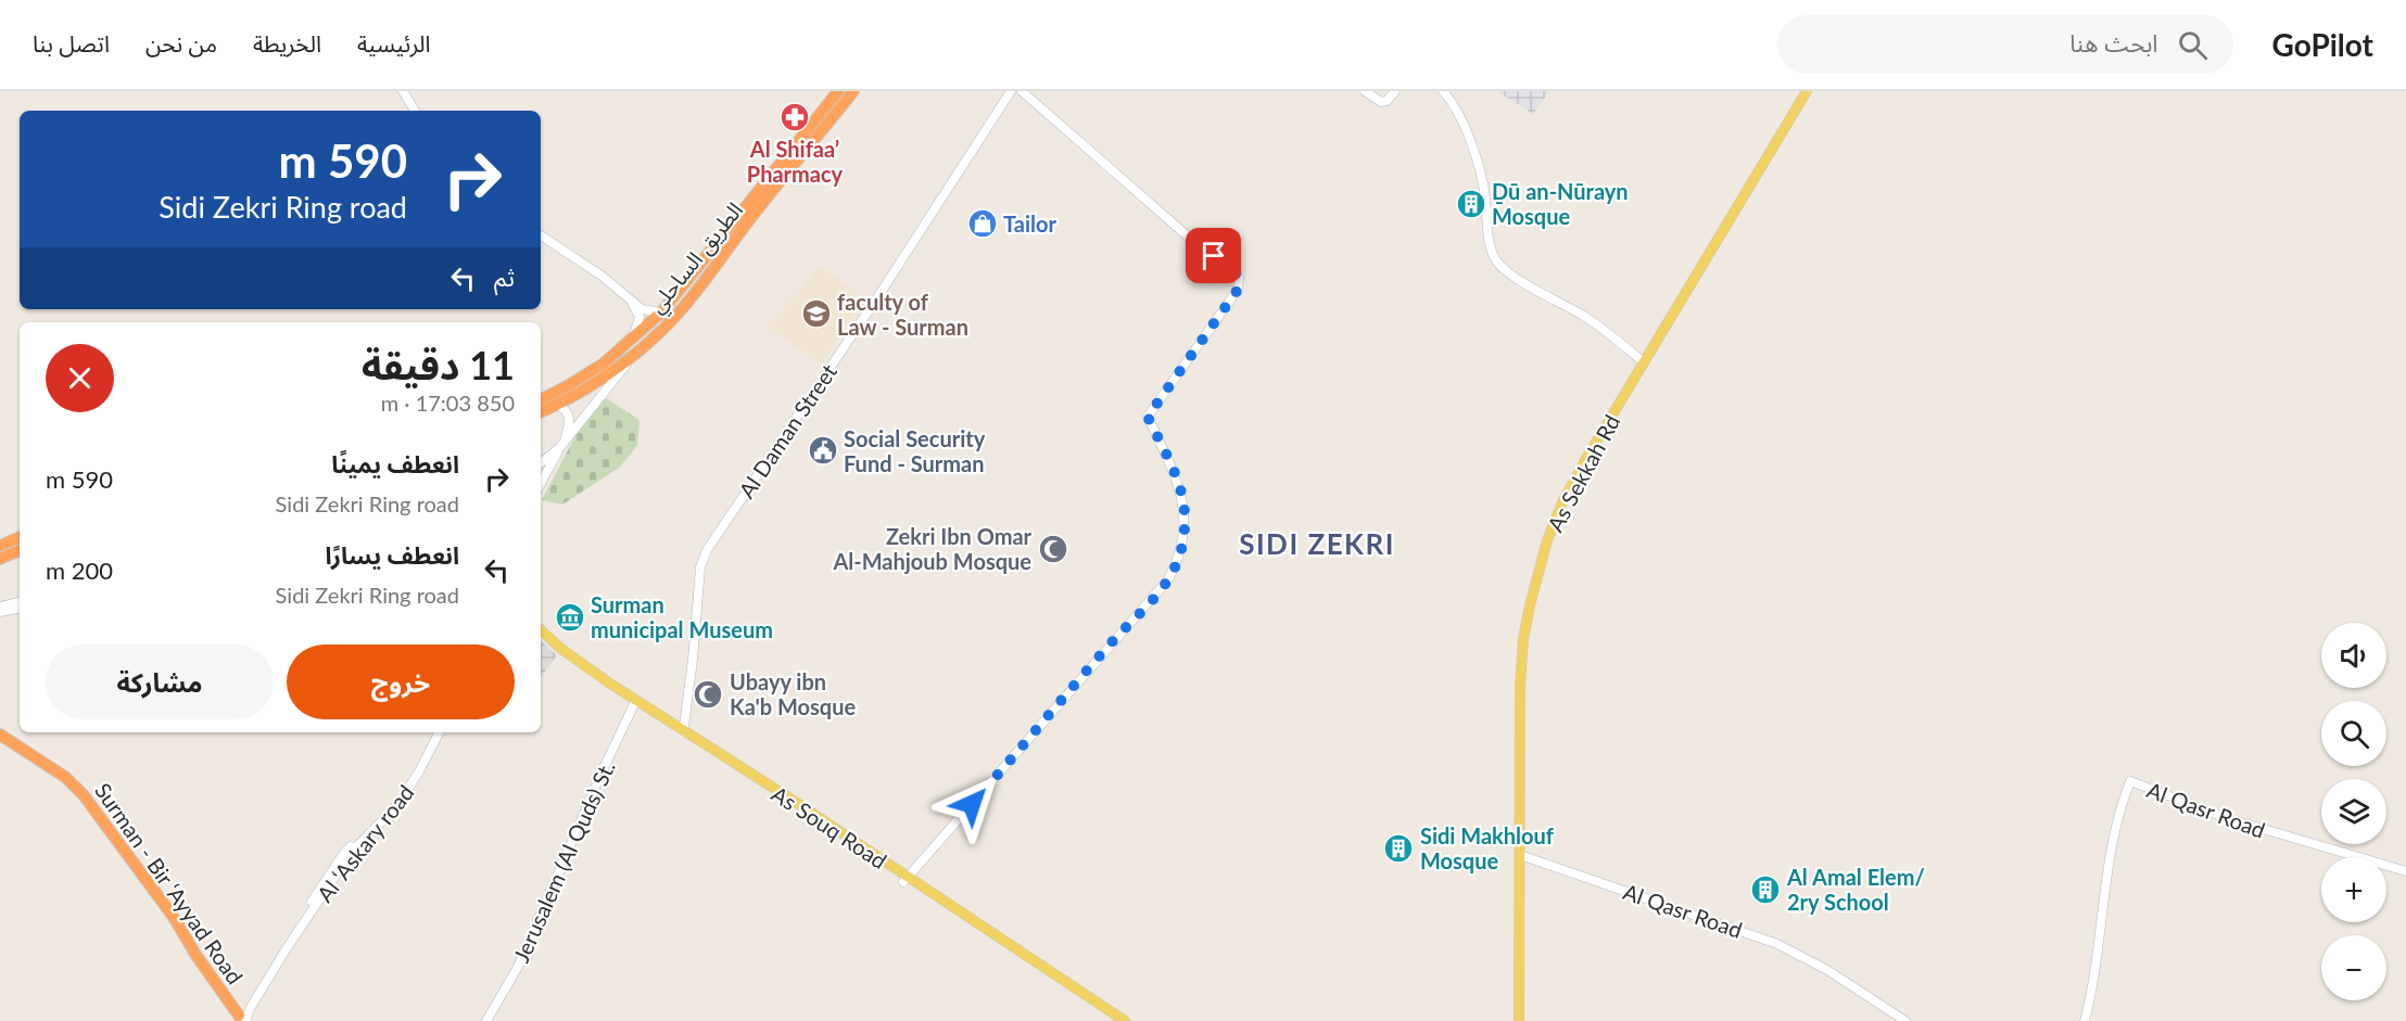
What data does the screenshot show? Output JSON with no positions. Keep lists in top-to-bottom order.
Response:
{
  "streets": {
    "highway": ["الطريق الساحلي", "Surman - Bir ‘Ayyad Road"],
    "main road": ["As Sekkah Rd", "As Souq Road"],
    "street": [
      "Al Daman Street",
      "Al Qasr Road",
      "Al ‘Askary road",
      "Jerusalem (Al Quds) St."
    ]
  },
  "crossings": [
    ["Al Daman Street", "As Souq Road"],
    ["As Sekkah Rd", "Al Qasr Road"],
    ["As Souq Road", "Jerusalem (Al Quds) St."],
    ["Al ‘Askary road", "Surman - Bir ‘Ayyad Road"]
  ],
  "districts": ["SIDI ZEKRI"],
  "places": {
    "pharmacy": ["Al Shifaa’ Pharmacy"],
    "building": ["Ḏū an-Nūrayn Mosque", "Sidi Makhlouf Mosque", "Al Amal Elem/ 2ry School"],
    "shop": ["Tailor"],
    "school or university": ["faculty of Law - Surman"],
    "public building": ["Social Security Fund - Surman"],
    "mosque": ["Zekri Ibn Omar Al-Mahjoub Mosque", "Ubayy ibn Ka'b Mosque"],
    "museum": ["Surman municipal Museum"]
  },
  "page": {
    "header": "GoPilot",
    "search": "ابحث هنا",
    "nav": [
      "الرئيسية",
      "الخريطة",
      "من نحن",
      "اتصل بنا"
    ],
    "turn": ["590 m", "Sidi Zekri Ring road"],
    "then": "ثم",
    "heading": ["11 دقيقة", "850 m · 17:03"],
    "list": [
      {
        "name": "انعطف يمينًا",
        "note": "Sidi Zekri Ring road",
        "value": "590 m"
      },
      {
        "name": "انعطف يسارًا",
        "note": "Sidi Zekri Ring road",
        "value": "200 m"
      }
    ],
    "map_buttons": ["+", "−"],
    "buttons": ["خروج", "مشاركة"]
  }
}
